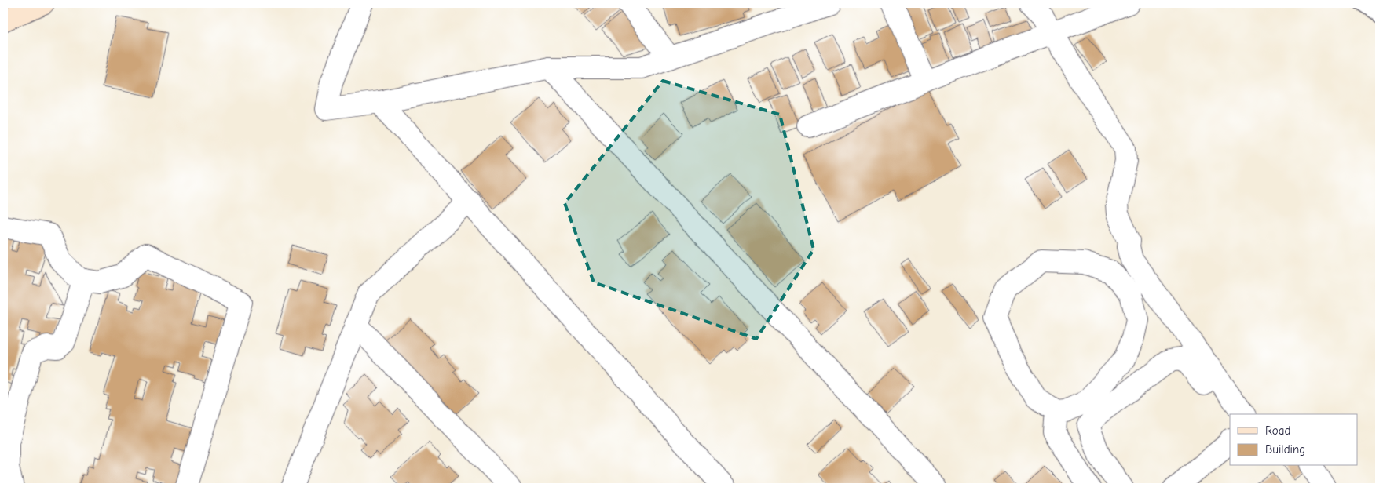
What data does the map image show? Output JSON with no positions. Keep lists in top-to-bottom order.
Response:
{
  "legend": ["Road", "Building"]
}
